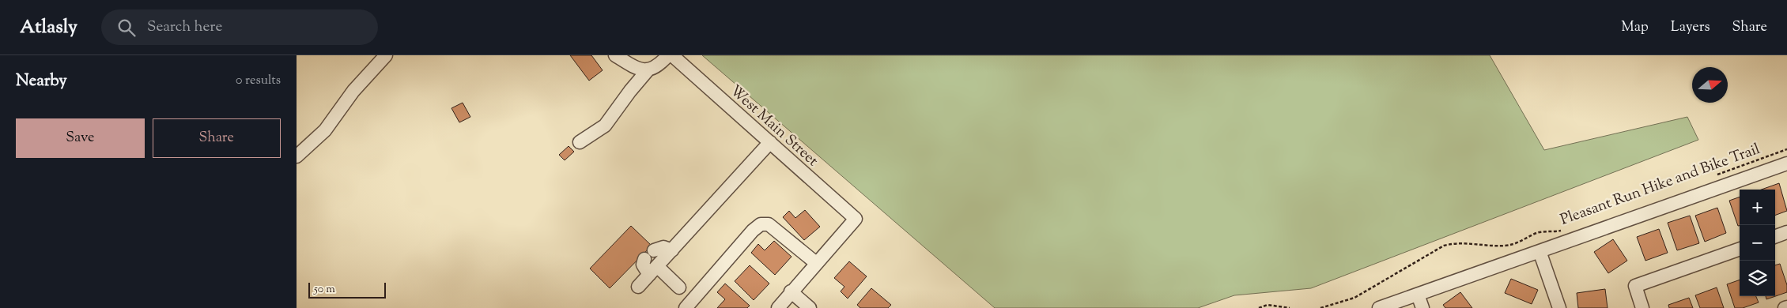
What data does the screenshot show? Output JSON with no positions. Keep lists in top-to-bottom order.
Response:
{
  "streets": {
    "street": ["West Main Street"],
    "path": ["Pleasant Run Hike and Bike Trail"]
  },
  "scale_bar": "50 m",
  "north": "right",
  "page": {
    "header": "Atlasly",
    "search": "Search here",
    "nav": ["Map", "Layers", "Share"],
    "heading": ["Nearby", "0 results"],
    "buttons": ["Save", "Share"],
    "map_buttons": ["+", "−"],
    "scale": "50 m"
  }
}
